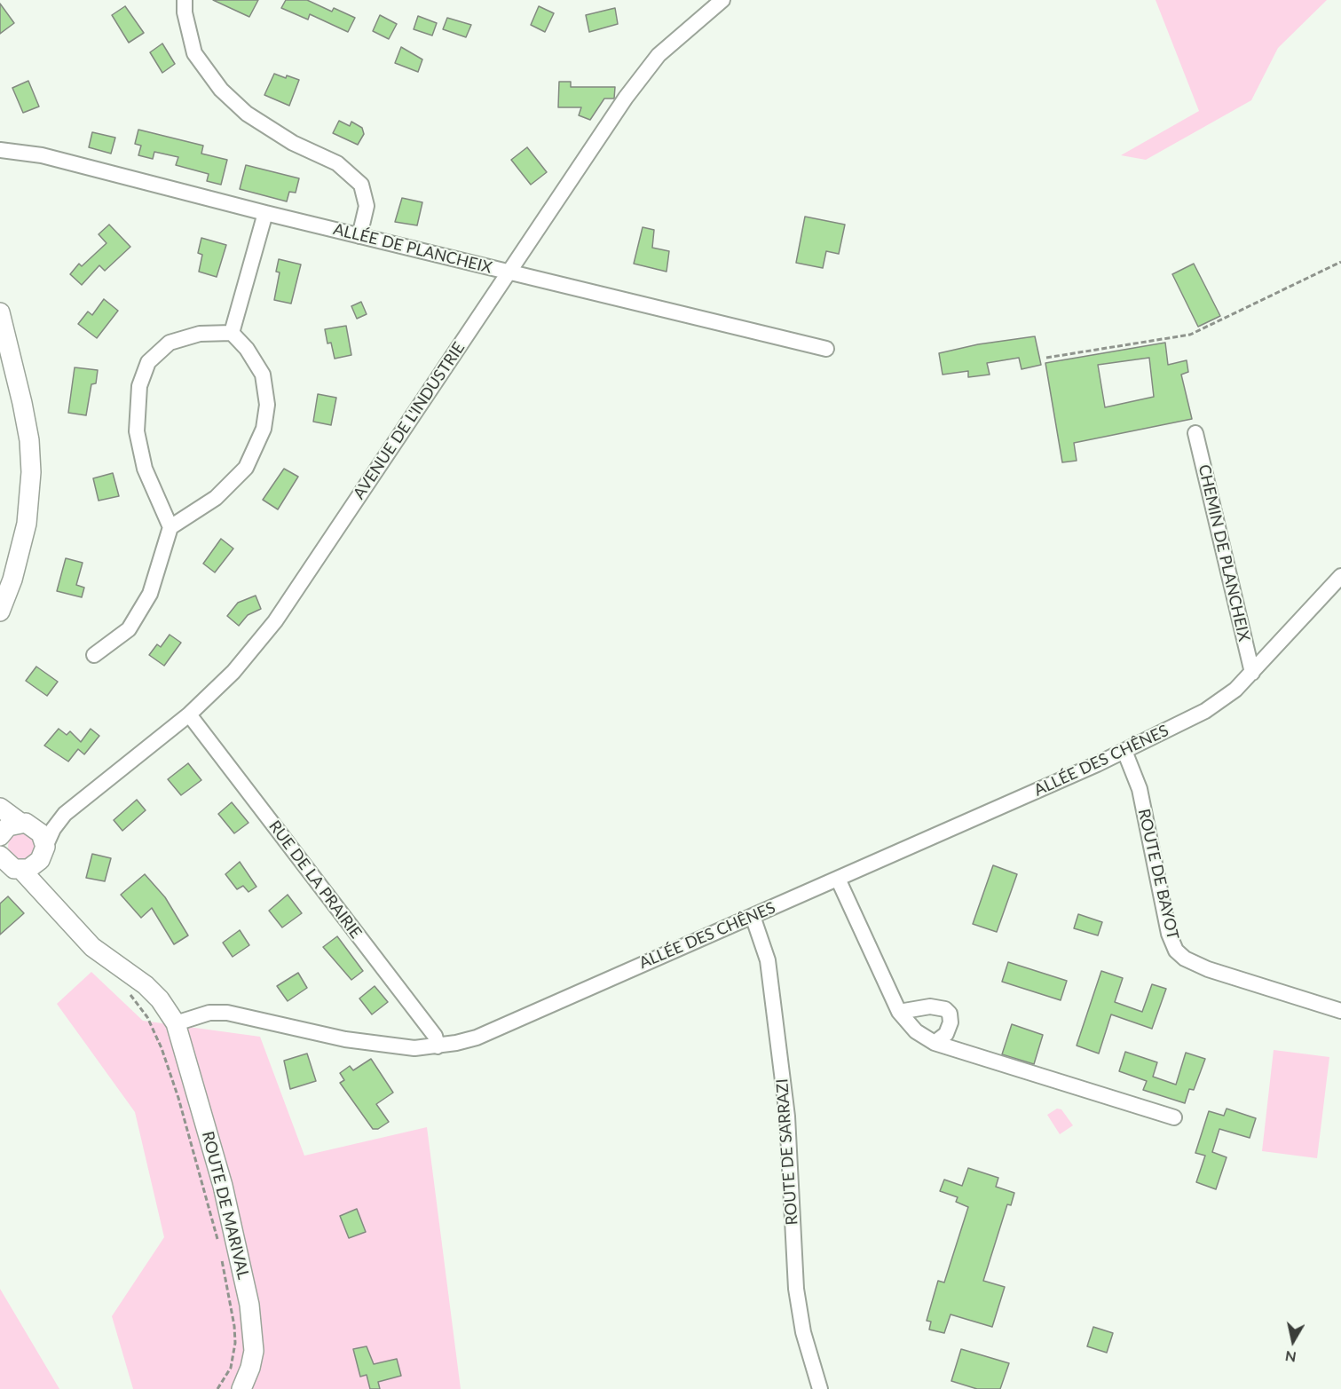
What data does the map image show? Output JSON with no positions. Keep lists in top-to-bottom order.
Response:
{
  "streets": {
    "main road": ["ROUTE DE MARIVAL"],
    "street": [
      "ALLÉE DE PLANCHEIX",
      "AVENUE DE L'INDUSTRIE",
      "CHEMIN DE PLANCHEIX",
      "ALLÉE DES CHÊNES",
      "ROUTE DE BAYOT",
      "RUE DE LA PRAIRIE",
      "ROUTE DE SARRAZI"
    ]
  },
  "crossings": [
    ["ALLÉE DE PLANCHEIX", "AVENUE DE L'INDUSTRIE"],
    ["AVENUE DE L'INDUSTRIE", "RUE DE LA PRAIRIE"],
    ["CHEMIN DE PLANCHEIX", "ALLÉE DES CHÊNES"],
    ["ALLÉE DES CHÊNES", "ROUTE DE BAYOT"],
    ["ALLÉE DES CHÊNES", "RUE DE LA PRAIRIE"],
    ["ALLÉE DES CHÊNES", "ROUTE DE SARRAZI"],
    ["ALLÉE DES CHÊNES", "ROUTE DE MARIVAL"]
  ],
  "north": "bottom"
}
